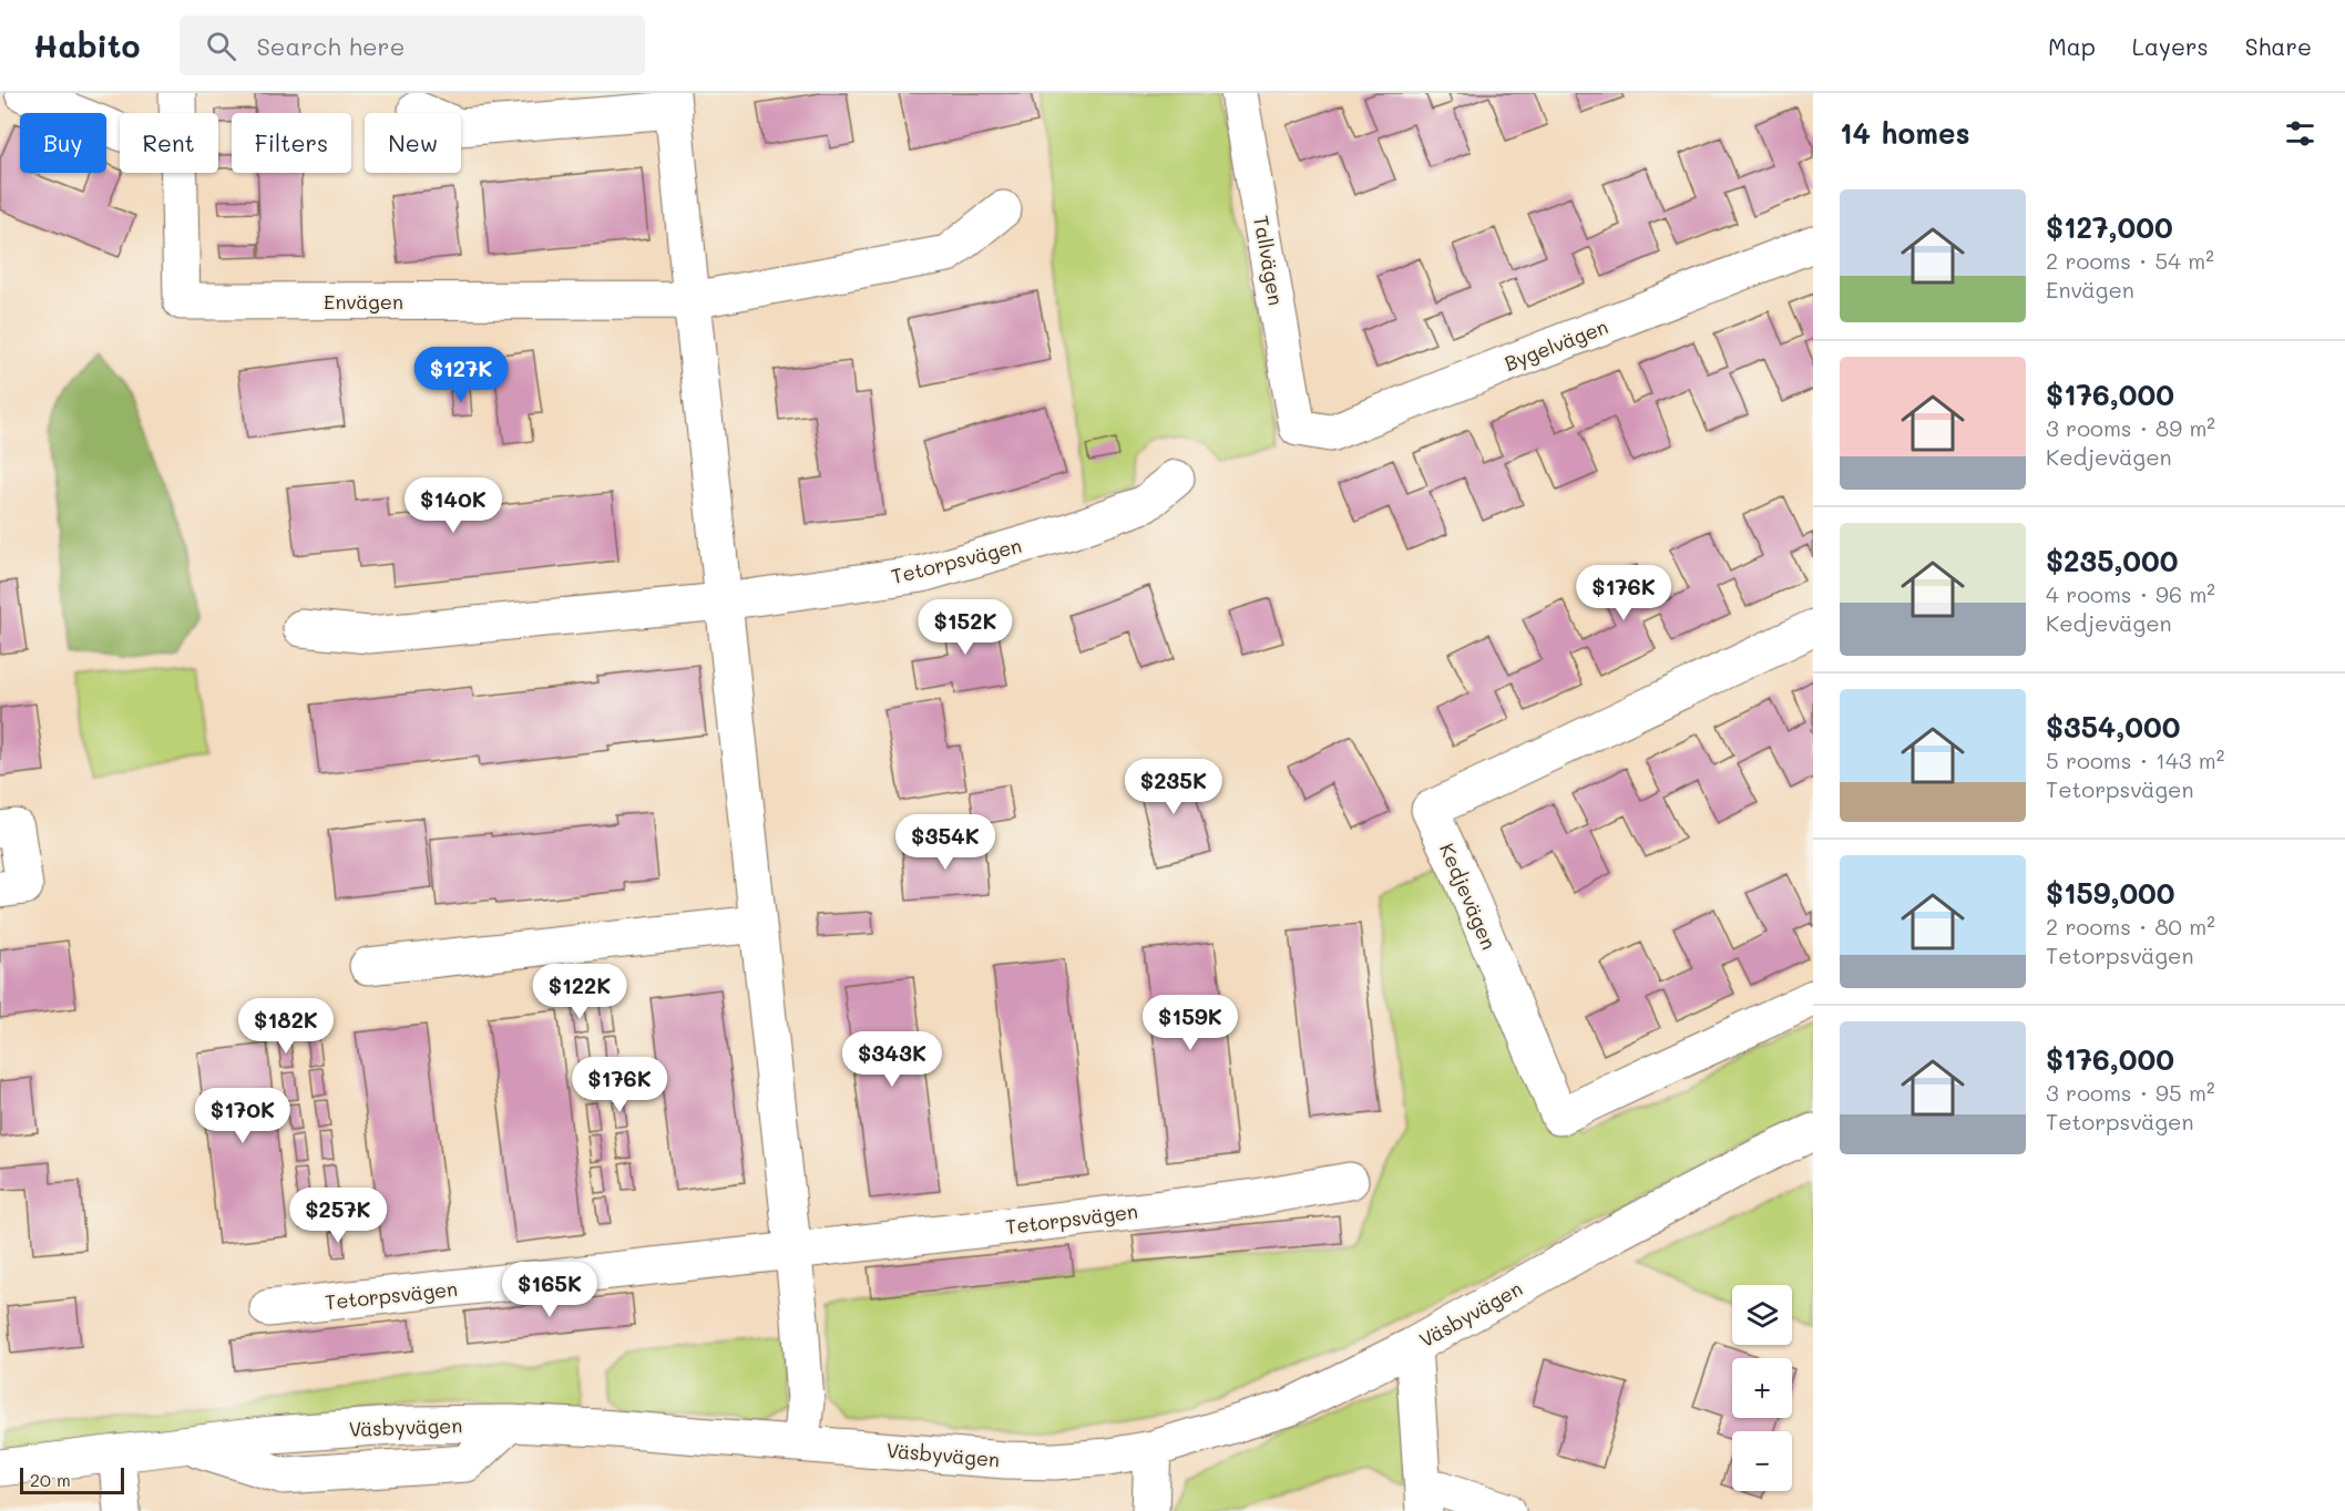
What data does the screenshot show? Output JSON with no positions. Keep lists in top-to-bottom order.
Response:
{
  "streets": {
    "street": [
      "Tallvägen",
      "Envägen",
      "Bygelvägen",
      "Tetorpsvägen",
      "Kedjevägen",
      "Väsbyvägen"
    ]
  },
  "crossings": [
    ["Tallvägen", "Bygelvägen"]
  ],
  "scale_bar": "20 m",
  "page": {
    "header": "Habito",
    "search": "Search here",
    "nav": ["Map", "Layers", "Share"],
    "heading": "14 homes",
    "chip": [
      "Buy",
      "Rent",
      "Filters",
      "New"
    ],
    "list": [
      {
        "name": "$127,000",
        "note": "2 rooms · 54 m² · Envägen"
      },
      {
        "name": "$176,000",
        "note": "3 rooms · 89 m² · Kedjevägen"
      },
      {
        "name": "$235,000",
        "note": "4 rooms · 96 m² · Kedjevägen"
      },
      {
        "name": "$354,000",
        "note": "5 rooms · 143 m² · Tetorpsvägen"
      },
      {
        "name": "$159,000",
        "note": "2 rooms · 80 m² · Tetorpsvägen"
      },
      {
        "name": "$176,000",
        "note": "3 rooms · 95 m² · Tetorpsvägen"
      }
    ],
    "price": [
      "$127K",
      "$140K",
      "$176K",
      "$152K",
      "$235K",
      "$354K",
      "$122K",
      "$159K",
      "$182K",
      "$343K",
      "$176K",
      "$170K",
      "$257K",
      "$165K"
    ],
    "map_buttons": ["+", "−"],
    "scale": "20 m"
  }
}
